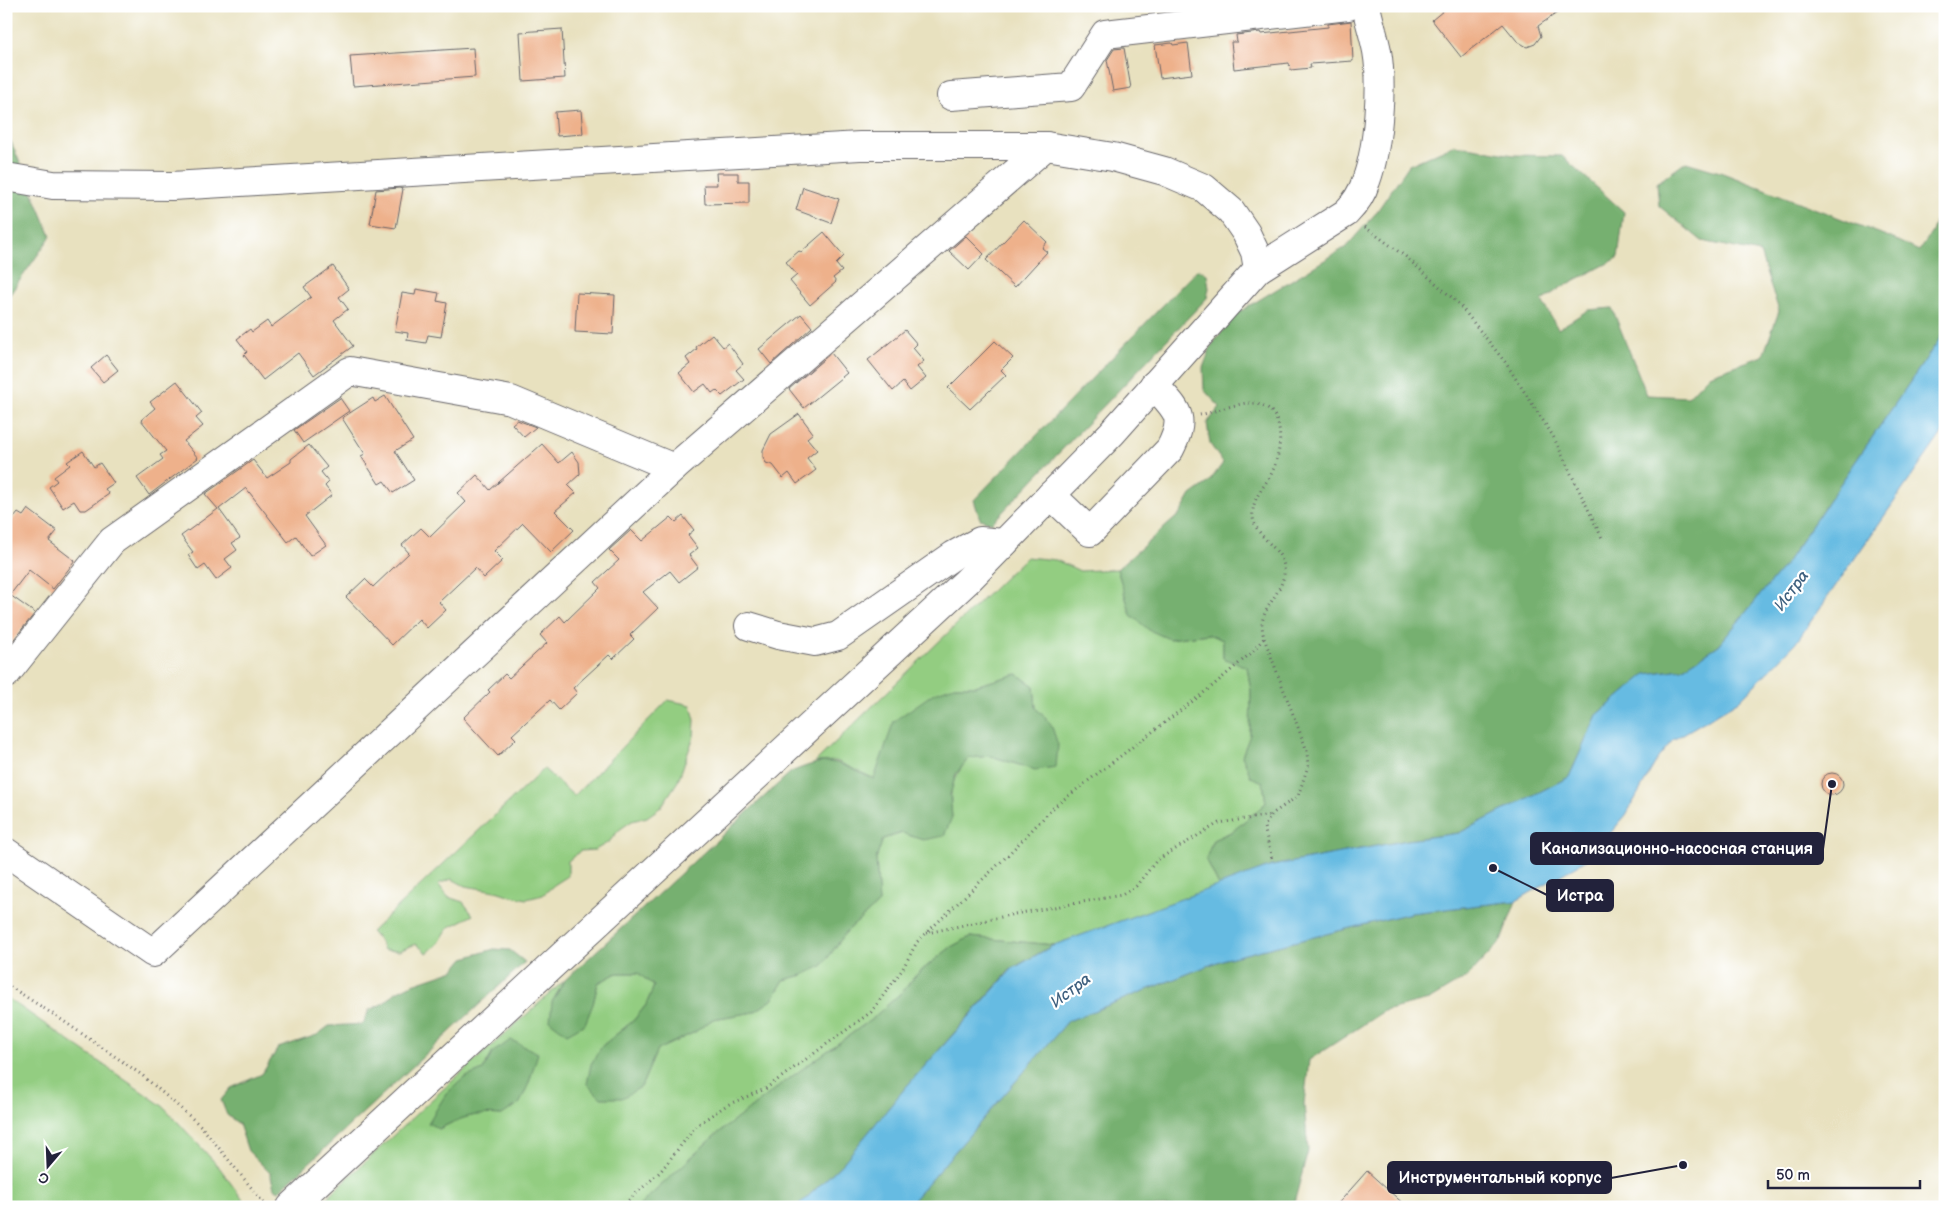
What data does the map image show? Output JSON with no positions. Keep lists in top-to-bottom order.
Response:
{
  "water": ["Истра"],
  "places": ["Канализационно-насосная станция", "Истра", "Инструментальный корпус"],
  "scale_bar": "50 m",
  "north": "bottom"
}
